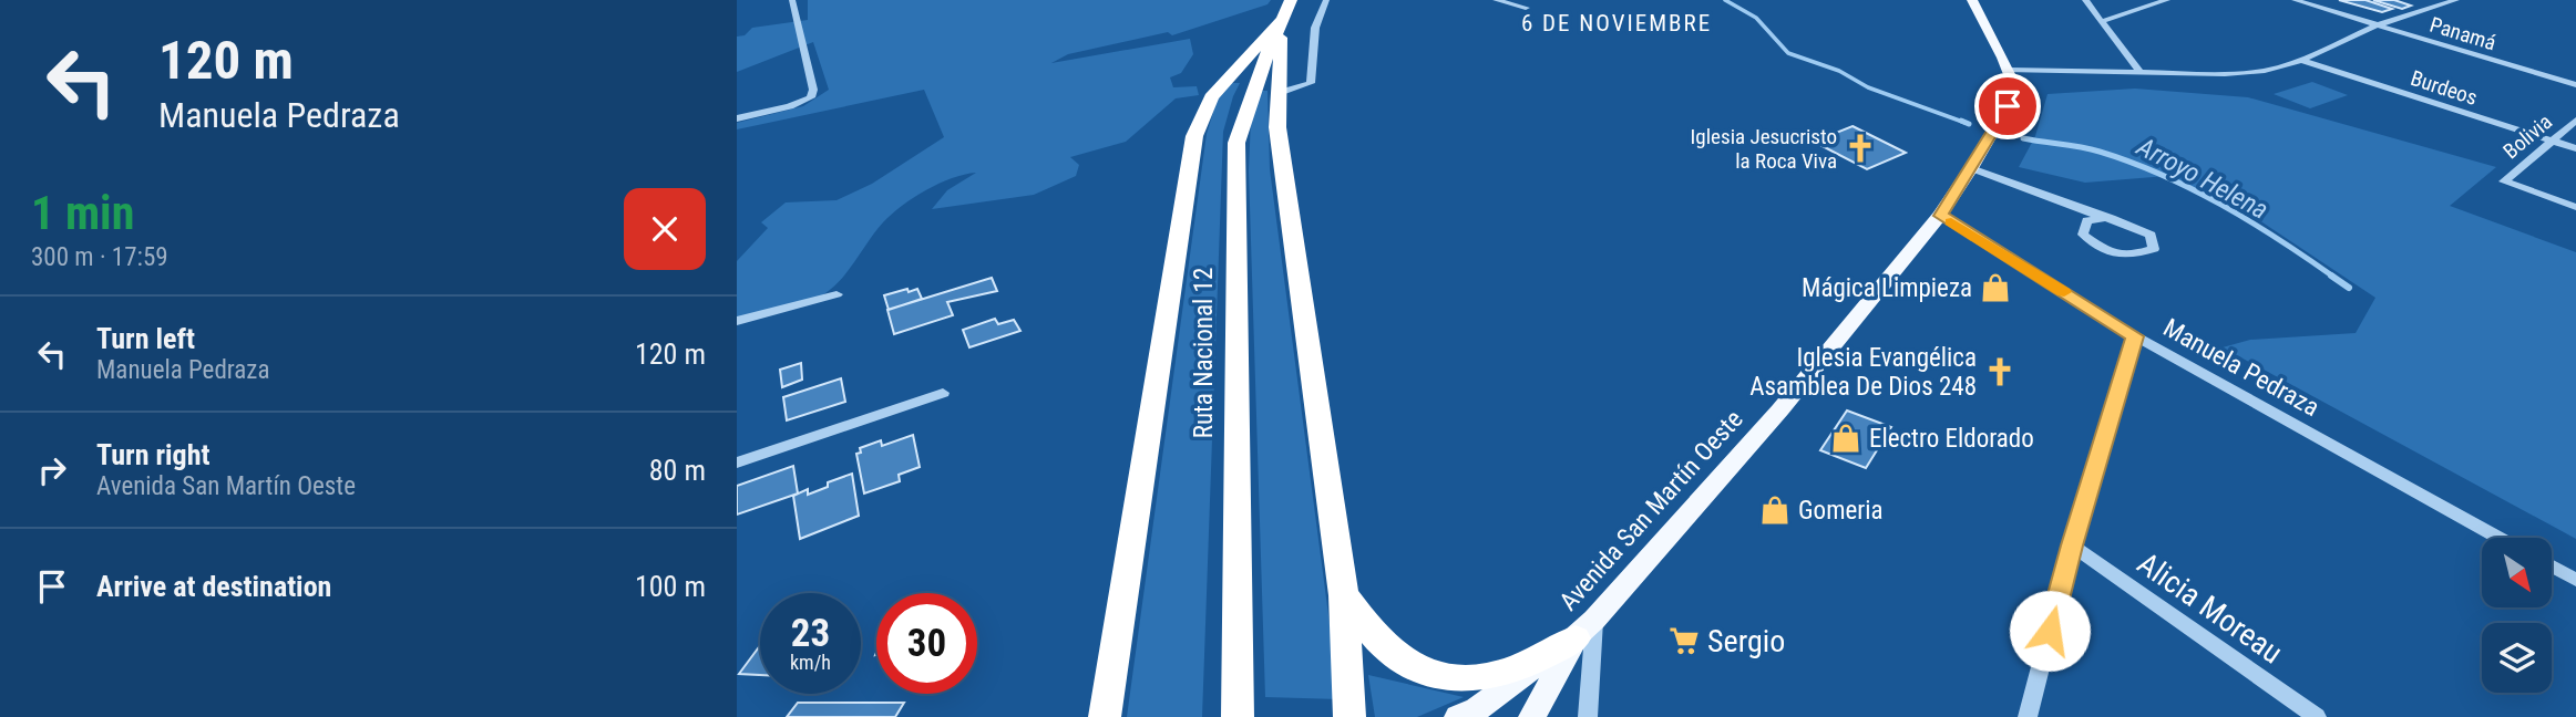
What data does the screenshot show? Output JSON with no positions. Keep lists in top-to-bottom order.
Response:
{
  "streets": {
    "highway": ["Ruta Nacional 12"],
    "main road": ["Avenida San Martín Oeste"],
    "street": [
      "Panamá",
      "Burdeos",
      "Bolivia",
      "Manuela Pedraza",
      "Alicia Moreau"
    ]
  },
  "crossings": [
    ["Burdeos", "Bolivia"],
    ["Manuela Pedraza", "Avenida San Martín Oeste"]
  ],
  "districts": ["6 DE NOVIEMBRE"],
  "water": ["Arroyo Helena"],
  "places": {
    "church": ["Iglesia Jesucristo la Roca Viva", "Iglesia Evangélica Asamblea De Dios 248"],
    "shop": ["Mágica Limpieza", "Electro Eldorado", "Gomeria"],
    "supermarket": ["Sergio"]
  },
  "north": "bottom right",
  "page": {
    "turn": ["120 m", "Manuela Pedraza"],
    "heading": ["1 min", "300 m · 17:59"],
    "list": [
      {
        "name": "Turn left",
        "note": "Manuela Pedraza",
        "value": "120 m"
      },
      {
        "name": "Turn right",
        "note": "Avenida San Martín Oeste",
        "value": "80 m"
      },
      {
        "name": "Arrive at destination",
        "value": "100 m"
      }
    ],
    "speed": "23 km/h",
    "limit": "30"
  }
}
